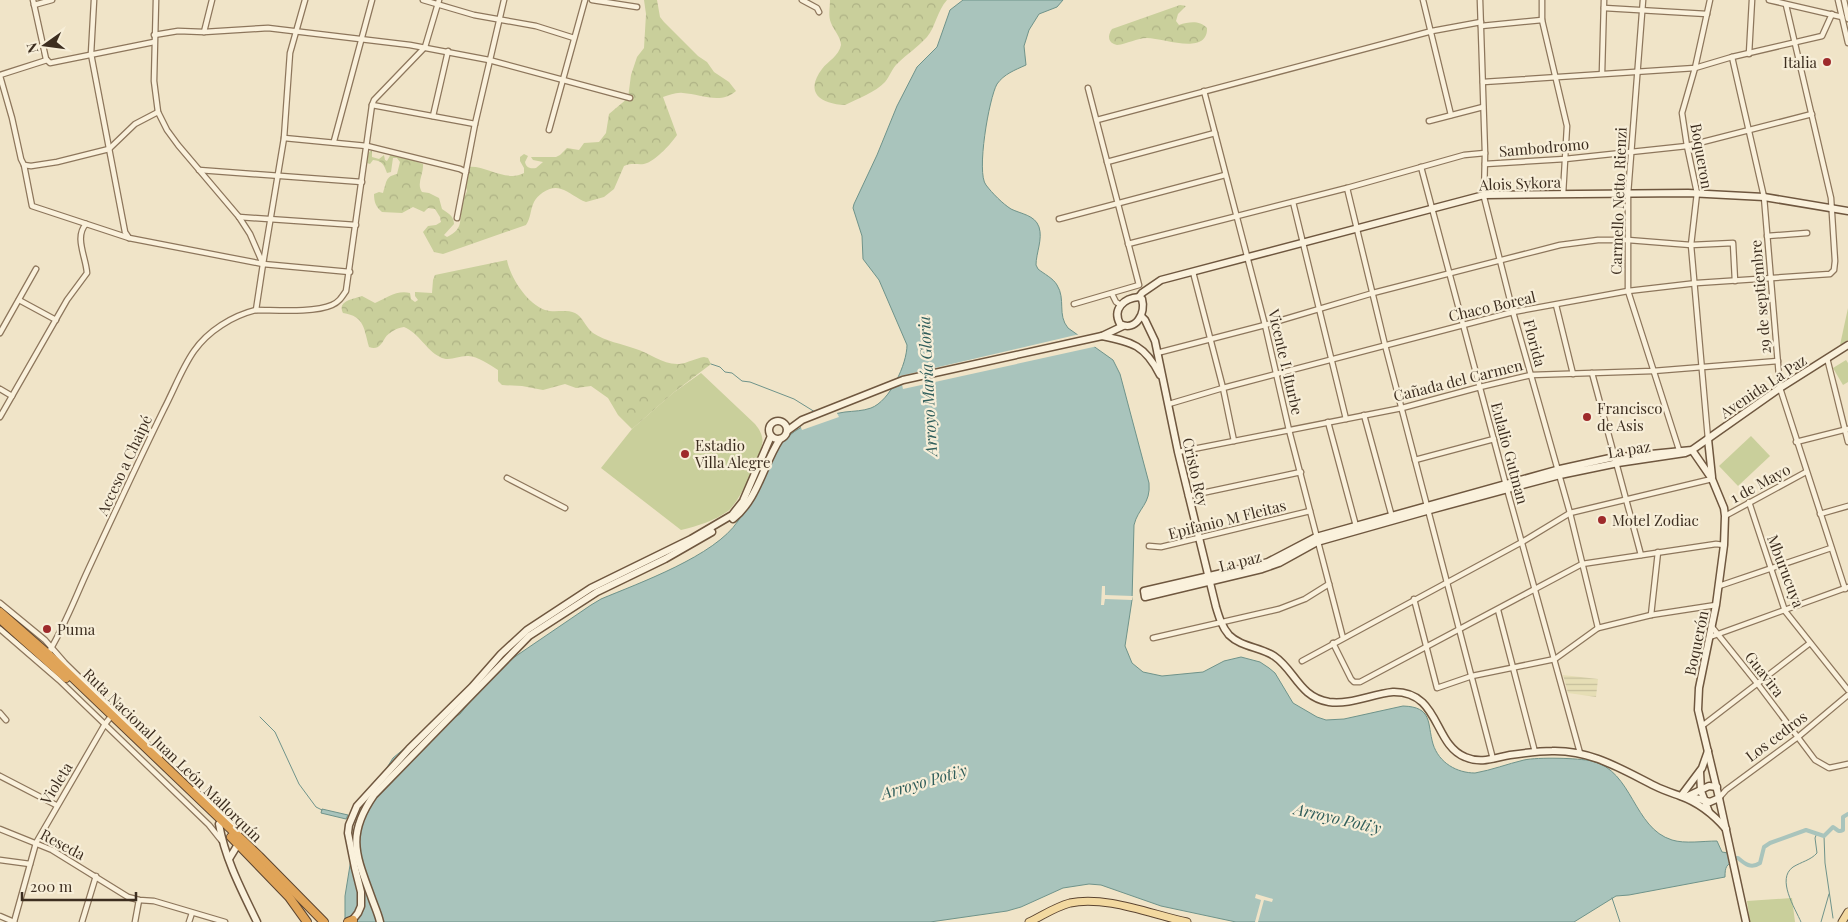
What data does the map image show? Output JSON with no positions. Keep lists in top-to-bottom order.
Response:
{
  "streets": {
    "highway": ["Ruta Nacional Juan León Mallorquín"],
    "street": [
      "Sambodromo",
      "Boqueron",
      "Alois Sykora",
      "Carmello Netto Rienzi",
      "29 de septiembre",
      "Chaco Boreal",
      "Florida",
      "Vicente I. Iturbe",
      "Cañada del Carmen",
      "Avenida La Paz",
      "La paz",
      "Eulalio Gutman",
      "Acceso a Chaipé",
      "Cristo Rey",
      "1 de Mayo",
      "Epifanio M Fleitas",
      "Mburucuya",
      "Boquerón",
      "Guavira",
      "Los cedros",
      "Violeta",
      "Reseda"
    ]
  },
  "crossings": [
    ["Sambodromo", "Boqueron"],
    ["Sambodromo", "Carmello Netto Rienzi"],
    ["Sambodromo", "29 de septiembre"],
    ["Sambodromo", "Florida"],
    ["Boqueron", "Alois Sykora"],
    ["Boqueron", "Chaco Boreal"],
    ["Boqueron", "Cañada del Carmen"],
    ["Boqueron", "Avenida La Paz"],
    ["Alois Sykora", "Carmello Netto Rienzi"],
    ["Alois Sykora", "29 de septiembre"],
    ["Alois Sykora", "Chaco Boreal"],
    ["Alois Sykora", "Florida"],
    ["Alois Sykora", "Vicente I. Iturbe"],
    ["Alois Sykora", "Eulalio Gutman"],
    ["Alois Sykora", "Cristo Rey"],
    ["Carmello Netto Rienzi", "Chaco Boreal"],
    ["Carmello Netto Rienzi", "Cañada del Carmen"],
    ["Carmello Netto Rienzi", "La paz"],
    ["29 de septiembre", "Chaco Boreal"],
    ["29 de septiembre", "Cañada del Carmen"],
    ["29 de septiembre", "Avenida La Paz"],
    ["29 de septiembre", "1 de Mayo"],
    ["Chaco Boreal", "Florida"],
    ["Chaco Boreal", "Vicente I. Iturbe"],
    ["Chaco Boreal", "Eulalio Gutman"],
    ["Chaco Boreal", "Cristo Rey"],
    ["Florida", "Cañada del Carmen"],
    ["Florida", "La paz"],
    ["Vicente I. Iturbe", "Cañada del Carmen"],
    ["Vicente I. Iturbe", "La paz"],
    ["Vicente I. Iturbe", "Epifanio M Fleitas"],
    ["Cañada del Carmen", "Eulalio Gutman"],
    ["Cañada del Carmen", "Cristo Rey"],
    ["Avenida La Paz", "La paz"],
    ["Avenida La Paz", "Boquerón"],
    ["La paz", "Eulalio Gutman"],
    ["La paz", "Cristo Rey"],
    ["La paz", "Boquerón"],
    ["Acceso a Chaipé", "Ruta Nacional Juan León Mallorquín"],
    ["Cristo Rey", "Epifanio M Fleitas"],
    ["1 de Mayo", "Mburucuya"],
    ["1 de Mayo", "Boquerón"],
    ["Boquerón", "Guavira"],
    ["Boquerón", "Los cedros"],
    ["Guavira", "Los cedros"],
    ["Ruta Nacional Juan León Mallorquín", "Violeta"],
    ["Violeta", "Reseda"]
  ],
  "water": ["Arroyo María Gloria", "Arroyo Poti'y"],
  "places": [
    "Italia",
    "Francisco de Asis",
    "Estadio Villa Alegre",
    "Motel Zodiac",
    "Puma"
  ],
  "scale_bar": "200 m",
  "north": "left"
}
